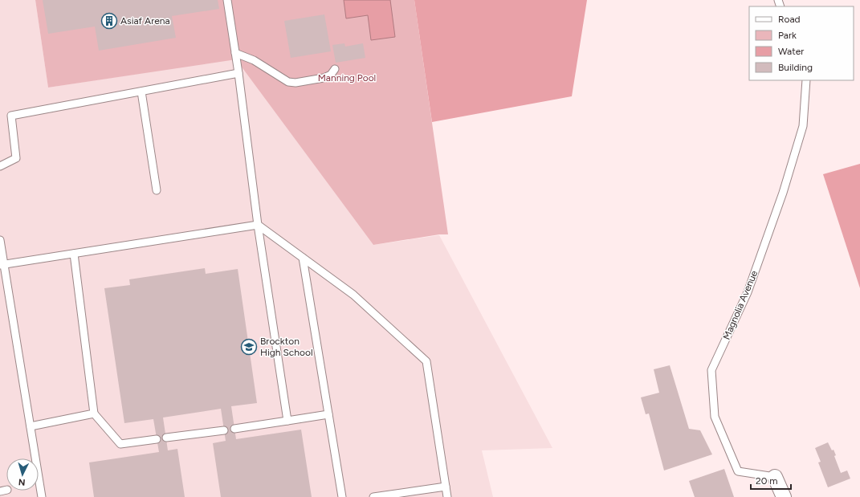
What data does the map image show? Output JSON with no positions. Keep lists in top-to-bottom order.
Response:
{
  "streets": {
    "street": ["Magnolia Avenue"]
  },
  "parks": ["Manning Pool"],
  "places": {
    "building": ["Asiaf Arena"],
    "school or university": ["Brockton High School"]
  },
  "legend": [
    "Road",
    "Park",
    "Water",
    "Building"
  ],
  "scale_bar": "20 m",
  "north": "bottom"
}
